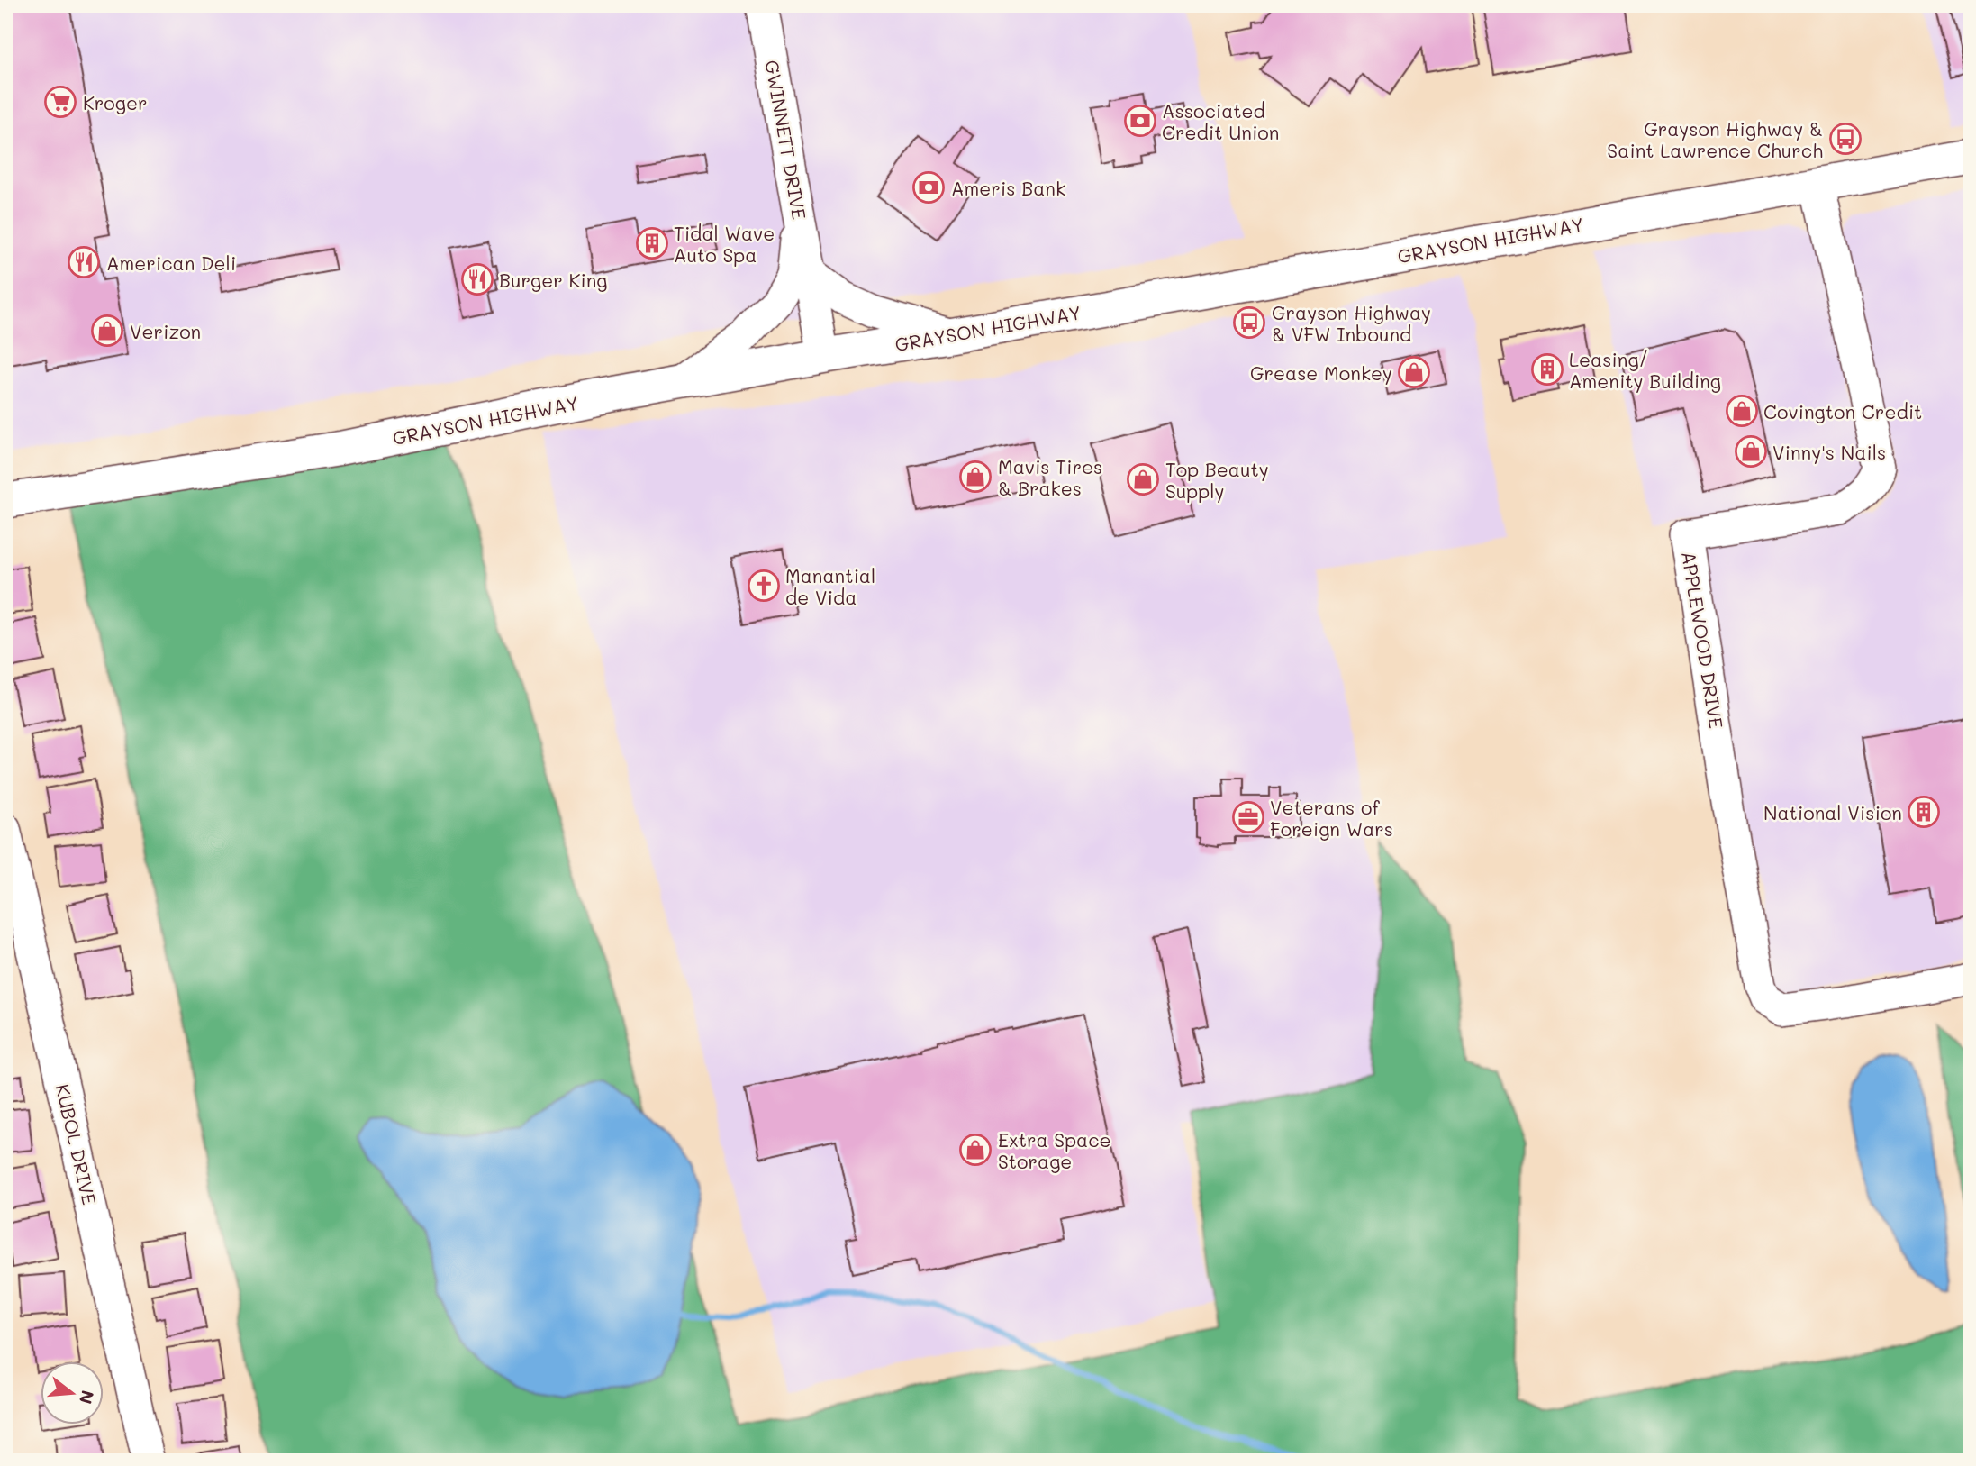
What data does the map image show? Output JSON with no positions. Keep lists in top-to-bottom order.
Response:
{
  "streets": {
    "main road": ["GRAYSON HIGHWAY"],
    "street": ["GWINNETT DRIVE", "APPLEWOOD DRIVE", "KUBOL DRIVE"]
  },
  "crossings": [
    ["GWINNETT DRIVE", "GRAYSON HIGHWAY"],
    ["GRAYSON HIGHWAY", "APPLEWOOD DRIVE"]
  ],
  "places": {
    "supermarket": ["Kroger"],
    "bank": ["Associated Credit Union", "Ameris Bank"],
    "bus stop": ["Grayson Highway & Saint Lawrence Church", "Grayson Highway & VFW Inbound"],
    "building": ["Tidal Wave Auto Spa", "Leasing/ Amenity Building", "National Vision"],
    "restaurant": ["American Deli", "Burger King"],
    "shop": [
      "Verizon",
      "Grease Monkey",
      "Covington Credit",
      "Vinny's Nails",
      "Mavis Tires & Brakes",
      "Top Beauty Supply",
      "Extra Space Storage"
    ],
    "church": ["Manantial de Vida"],
    "office": ["Veterans of Foreign Wars"]
  },
  "north": "right"
}
